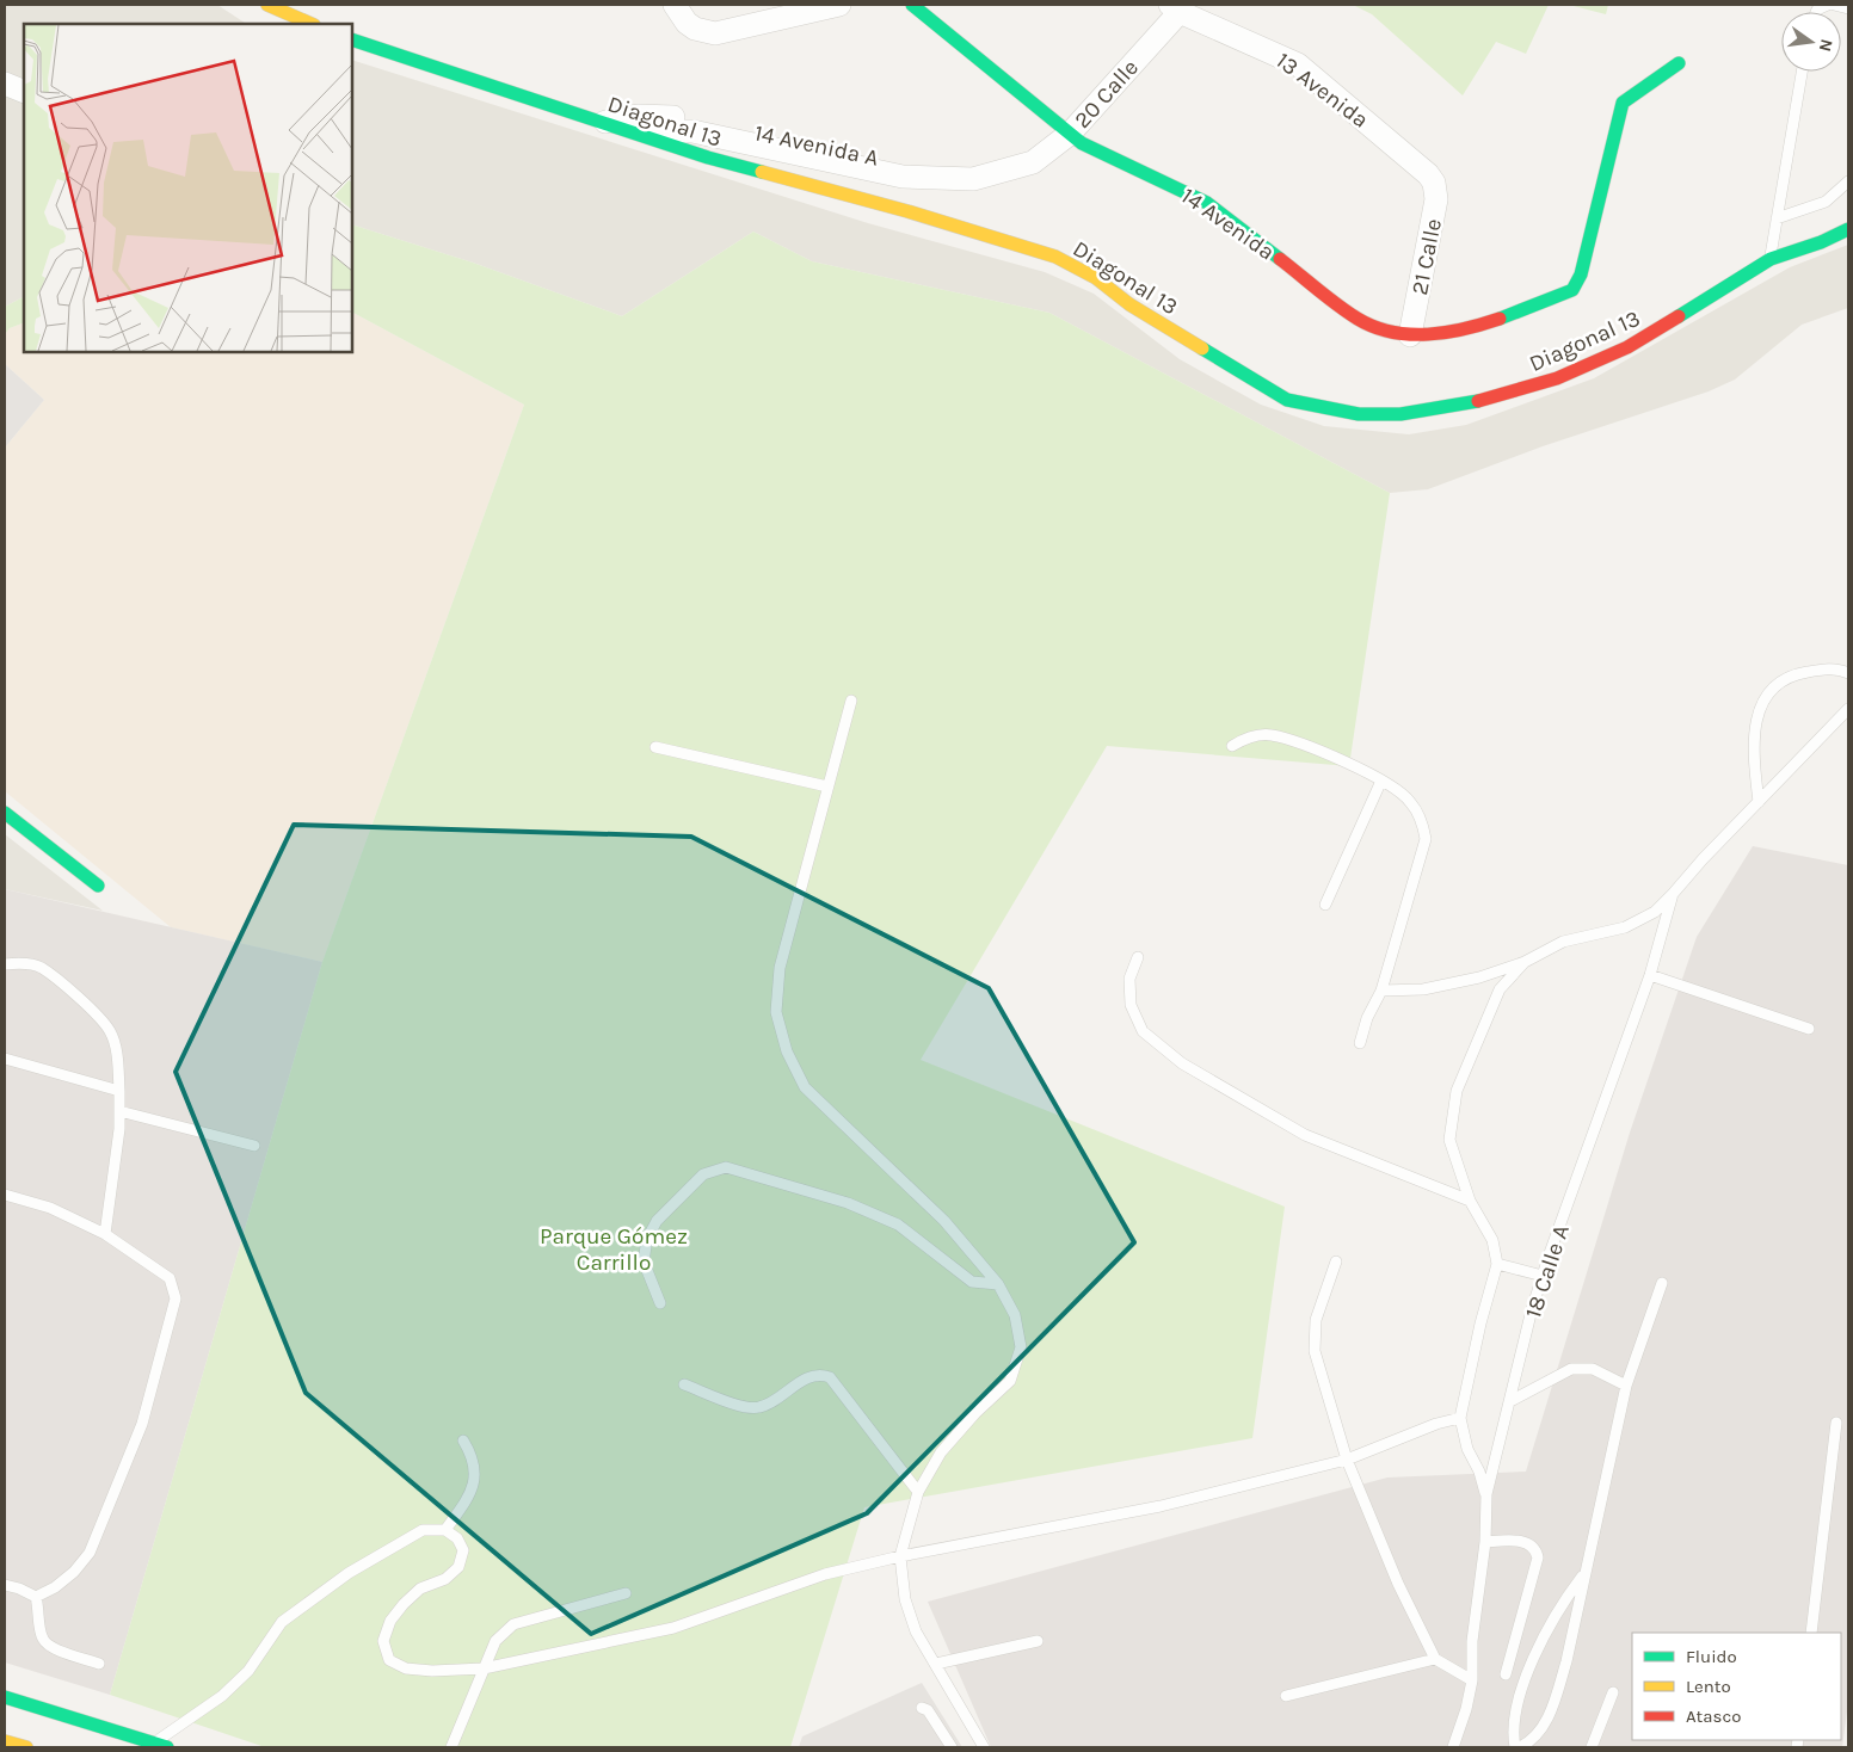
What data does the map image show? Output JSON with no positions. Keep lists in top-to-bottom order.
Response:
{
  "streets": {
    "street": [
      "13 Avenida",
      "20 Calle",
      "Diagonal 13",
      "14 Avenida A",
      "14 Avenida",
      "21 Calle"
    ],
    "lane": ["18 Calle A"]
  },
  "crossings": [
    ["13 Avenida", "20 Calle"],
    ["13 Avenida", "21 Calle"],
    ["20 Calle", "14 Avenida A"],
    ["20 Calle", "14 Avenida"],
    ["Diagonal 13", "14 Avenida A"],
    ["14 Avenida", "21 Calle"]
  ],
  "parks": ["Parque Gómez Carrillo"],
  "legend": ["Fluido", "Lento", "Atasco"],
  "north": "right"
}
